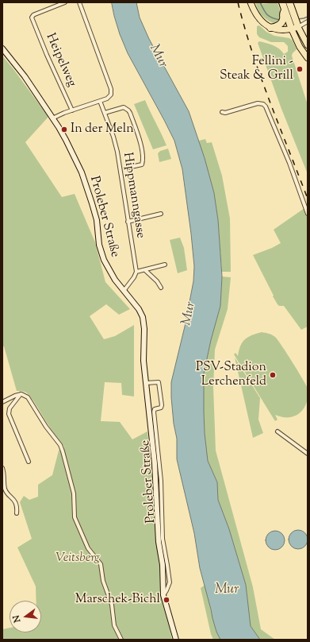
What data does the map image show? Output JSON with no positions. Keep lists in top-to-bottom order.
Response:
{
  "streets": {
    "main road": ["Proleber Straße"],
    "street": ["Heipelweg", "Hippmanngasse"]
  },
  "water": ["Mur"],
  "parks": ["Veitsberg"],
  "places": [
    "Fellini - Steak & Grill",
    "In der Meln",
    "PSV-Stadion Lerchenfeld",
    "Marschek-Bichl"
  ],
  "north": "left"
}
